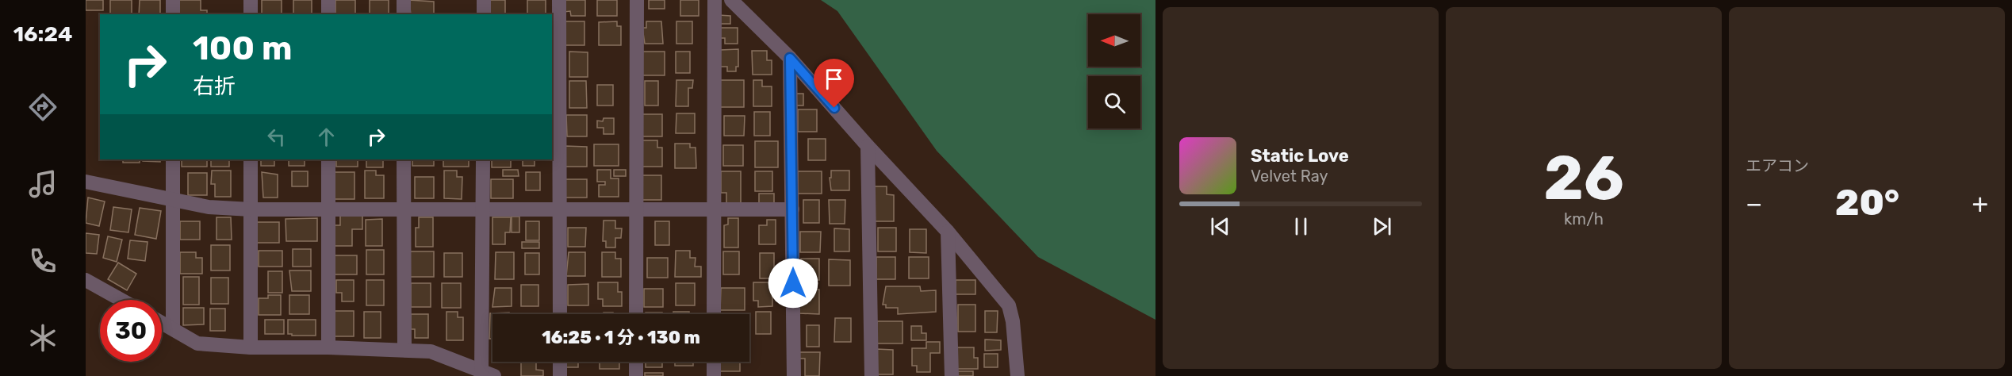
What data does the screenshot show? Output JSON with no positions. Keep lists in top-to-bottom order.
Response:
{
  "north": "left",
  "page": {
    "tabs": "16:24",
    "tile": [
      ["26", "km/h"],
      "エアコン"
    ],
    "turn": ["100 m", "右折"],
    "song": ["Static Love", "Velvet Ray"],
    "heat": ["−", "20°", "+"],
    "limit": "30",
    "trip": "16:25 · 1 分 · 130 m"
  }
}
